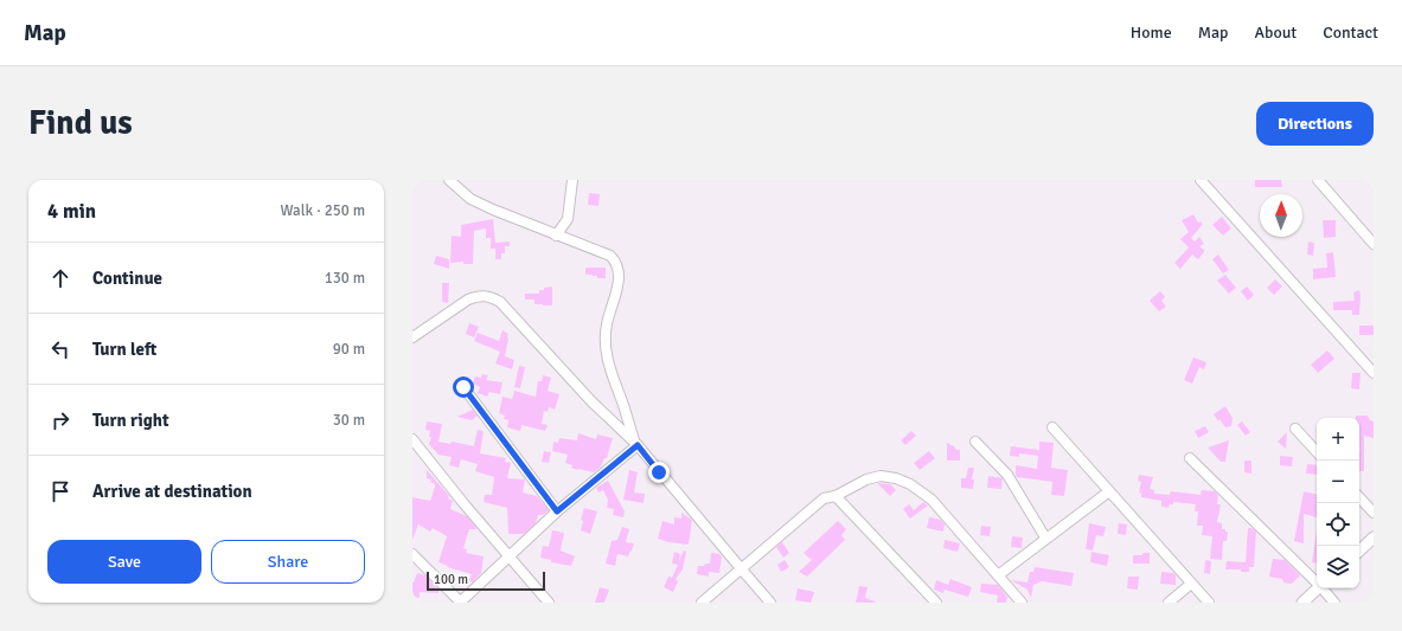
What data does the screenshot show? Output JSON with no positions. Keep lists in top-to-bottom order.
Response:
{
  "scale_bar": "100 m",
  "north": "top",
  "page": {
    "header": "Map",
    "nav": [
      "Home",
      "Map",
      "About",
      "Contact"
    ],
    "buttons": [
      "Directions",
      ["Save", "Share"]
    ],
    "title": "Find us",
    "heading": ["4 min", "Walk · 250 m"],
    "list": [
      ["Continue", "130 m"],
      ["Turn left", "90 m"],
      ["Turn right", "30 m"],
      "Arrive at destination"
    ],
    "map_buttons": ["+", "−"],
    "scale": "100 m"
  }
}
